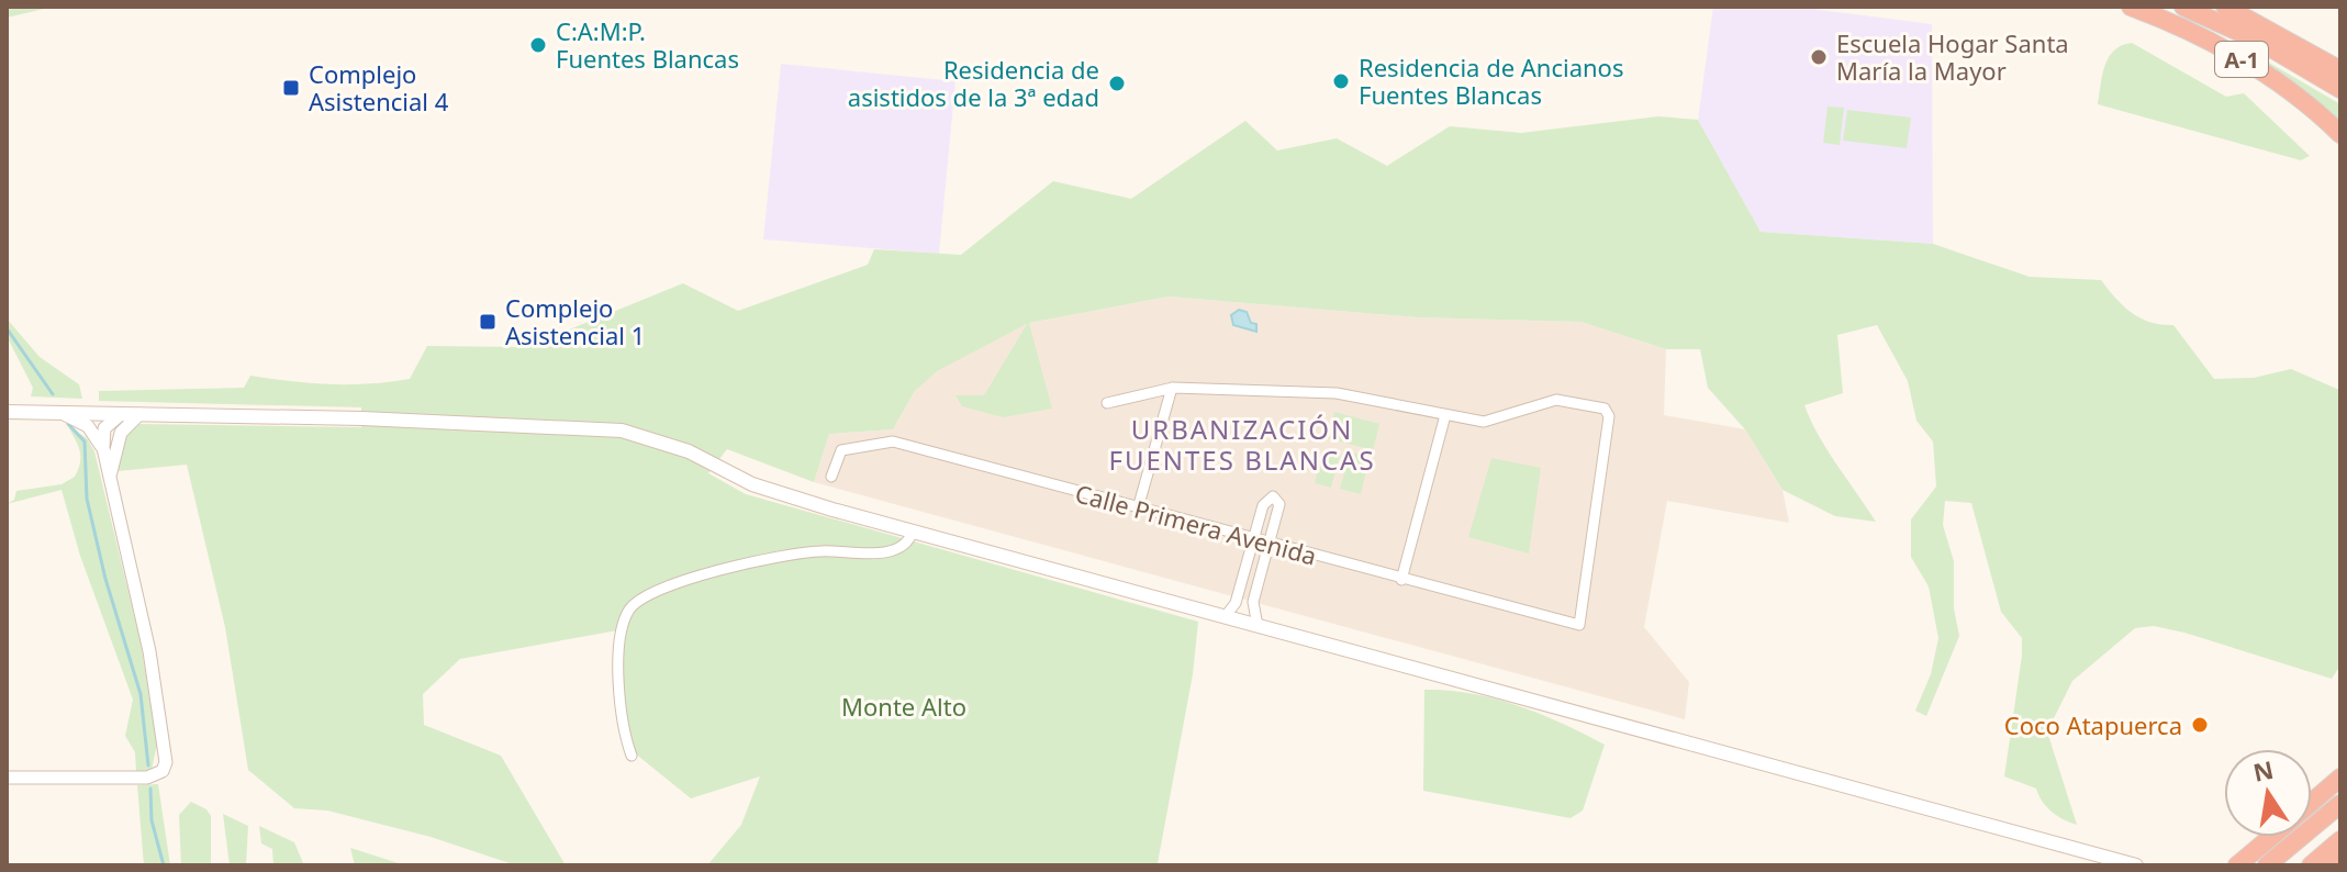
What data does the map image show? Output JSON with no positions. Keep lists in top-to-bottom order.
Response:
{
  "streets": {
    "highway": ["A-1"],
    "street": ["Calle Primera Avenida"]
  },
  "districts": ["URBANIZACIÓN FUENTES BLANCAS"],
  "parks": ["Monte Alto"],
  "places": {
    "other": [
      "C:A:M:P. Fuentes Blancas",
      "Escuela Hogar Santa María la Mayor",
      "Residencia de Ancianos Fuentes Blancas",
      "Residencia de asistidos de la 3ª edad",
      "Coco Atapuerca"
    ],
    "transit": ["Complejo Asistencial 4", "Complejo Asistencial 1"]
  },
  "north": "top"
}
